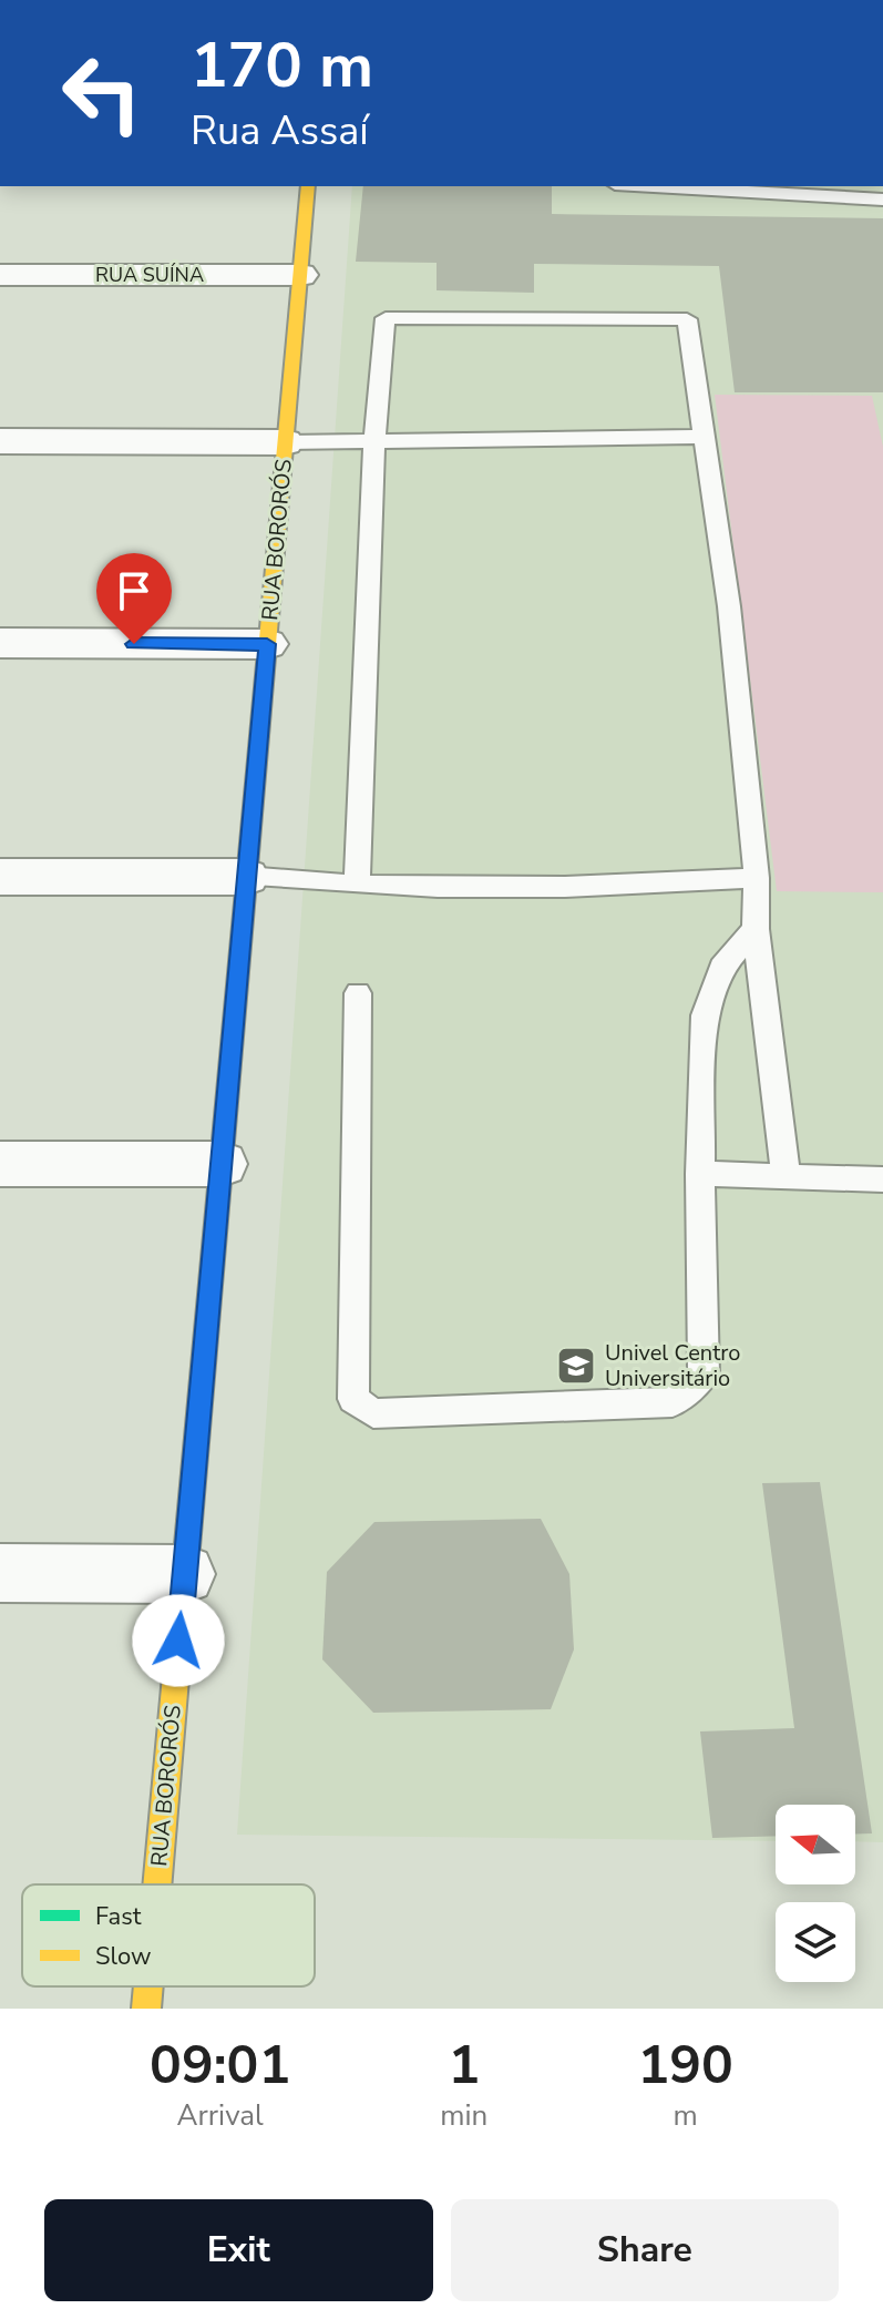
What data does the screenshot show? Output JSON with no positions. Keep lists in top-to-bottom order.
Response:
{
  "streets": {
    "street": ["RUA SUÍNA", "RUA BORORÓS"]
  },
  "crossings": [
    ["RUA SUÍNA", "RUA BORORÓS"]
  ],
  "places": {
    "school or university": ["Univel Centro Universitário"]
  },
  "legend": ["Fast", "Slow"],
  "north": "left",
  "page": {
    "turn": ["170 m", "Rua Assaí"],
    "eta": [
      "09:01",
      "Arrival",
      "1",
      "min",
      "190",
      "m"
    ],
    "buttons": ["Exit", "Share"]
  }
}
